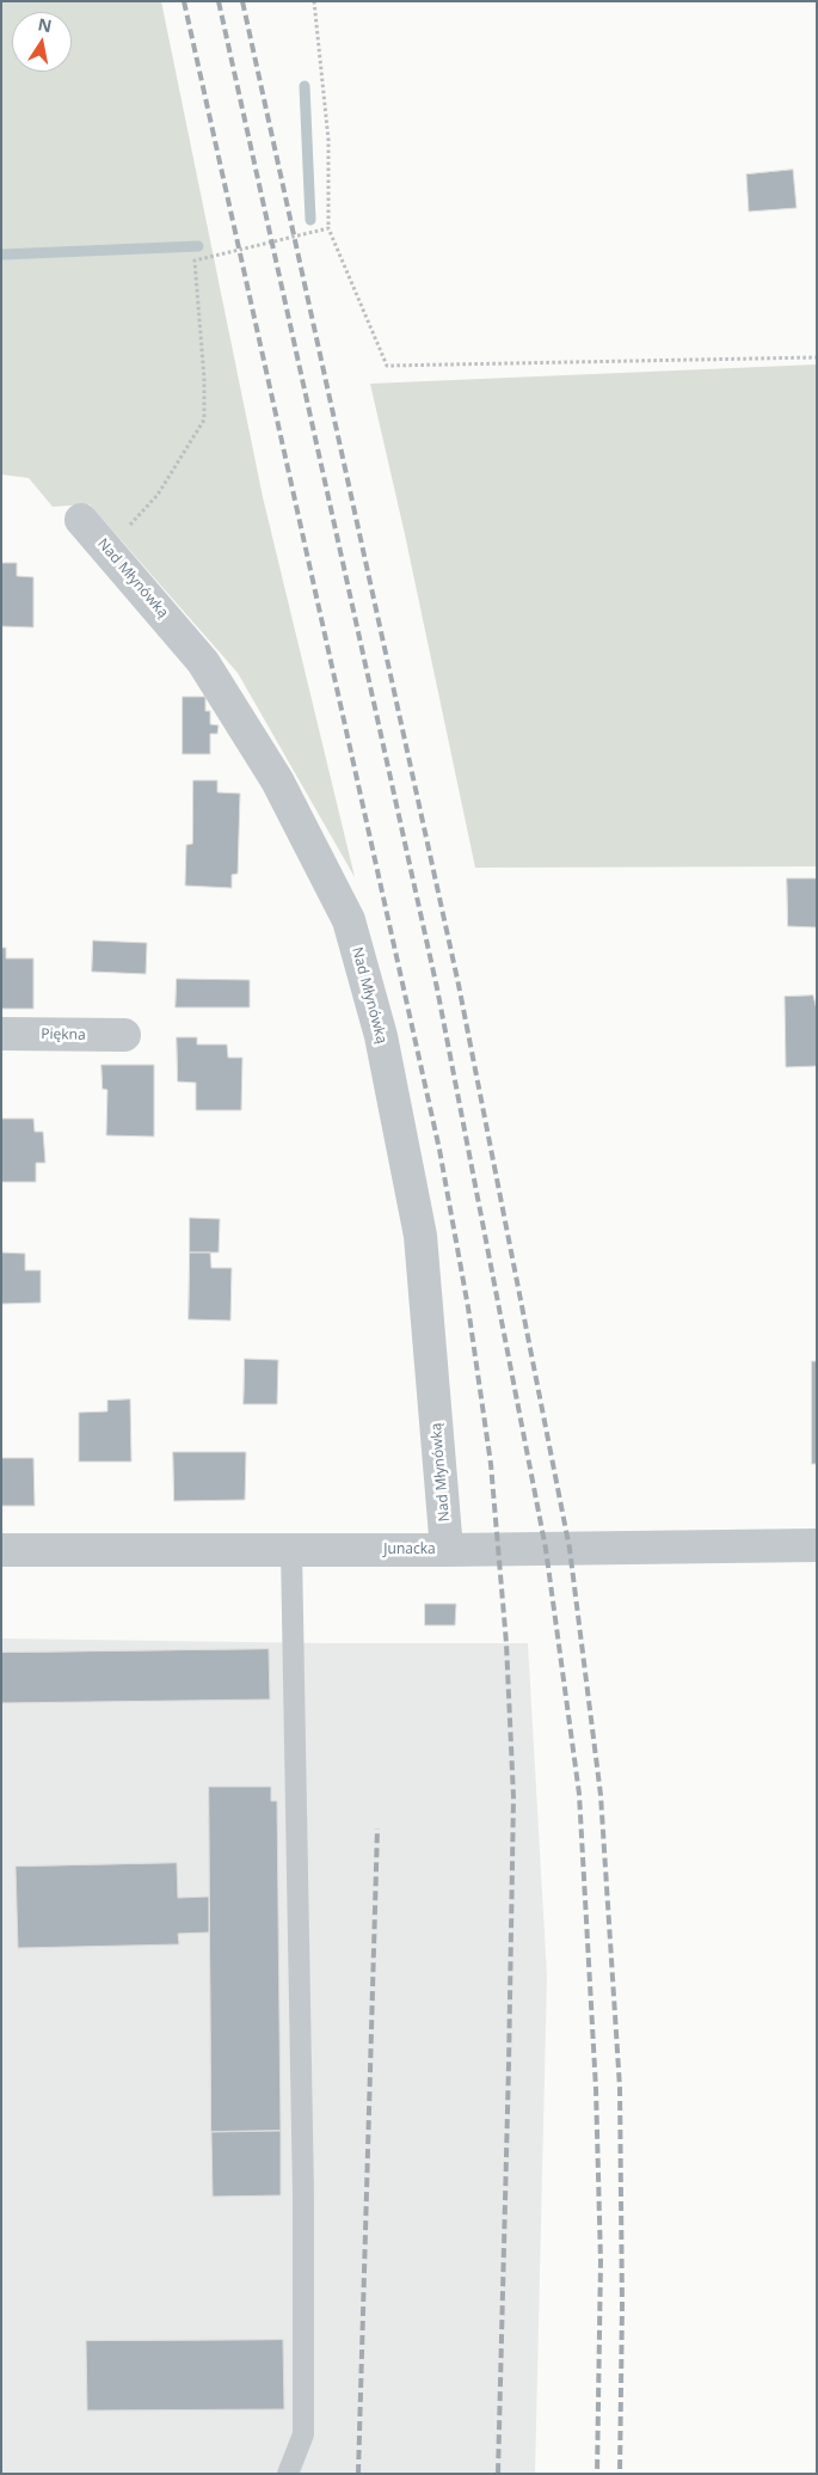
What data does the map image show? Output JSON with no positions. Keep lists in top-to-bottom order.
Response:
{
  "streets": {
    "street": ["Nad Młynówką", "Piękna", "Junacka"]
  },
  "crossings": [
    ["Nad Młynówką", "Junacka"]
  ],
  "north": "top"
}
